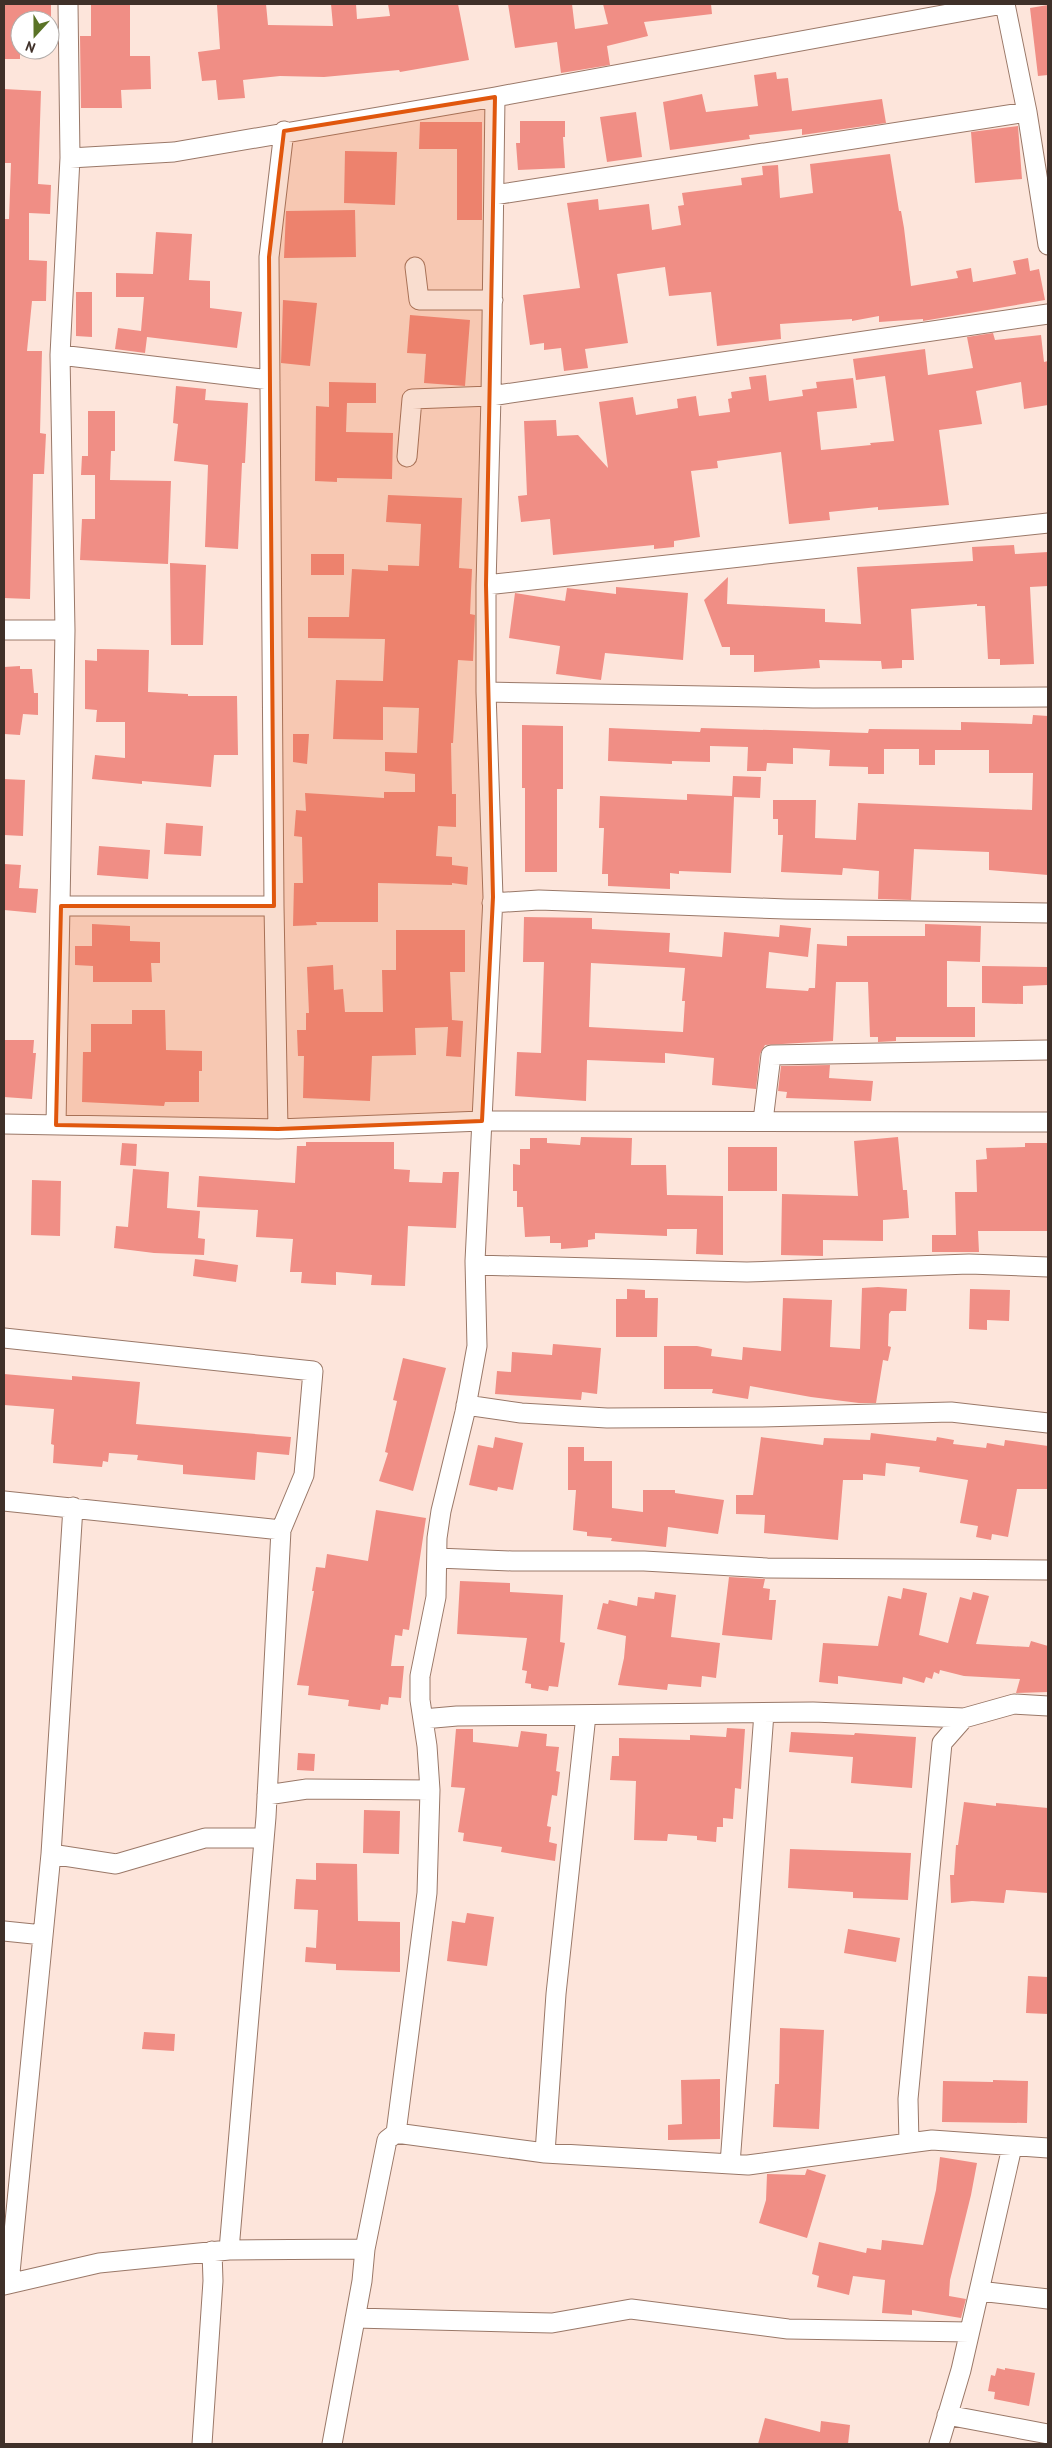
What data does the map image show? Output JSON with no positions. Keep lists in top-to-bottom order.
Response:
{
  "north": "bottom"
}
